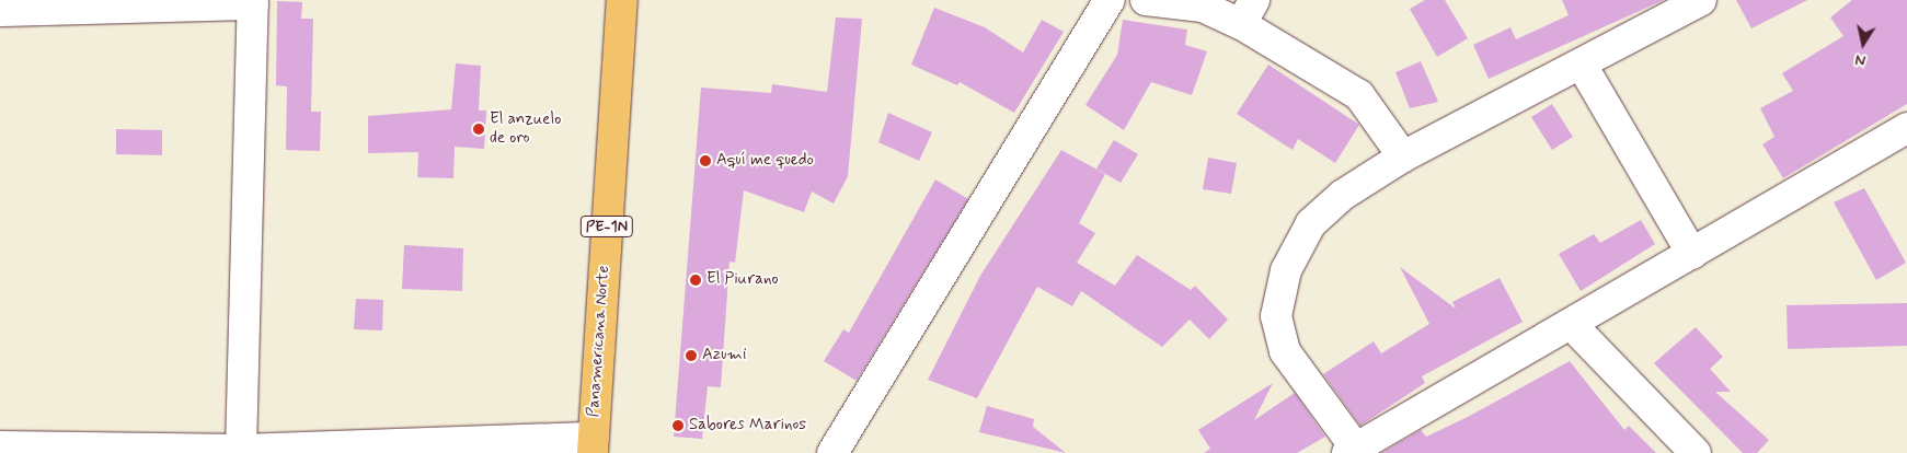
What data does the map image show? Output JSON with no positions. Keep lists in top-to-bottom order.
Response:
{
  "streets": {
    "highway": ["PE-1N", "Panamericana Norte"]
  },
  "places": [
    "El anzuelo de oro",
    "Aquí me quedo",
    "El Piurano",
    "Azumi",
    "Sabores Marinos"
  ],
  "north": "bottom"
}
